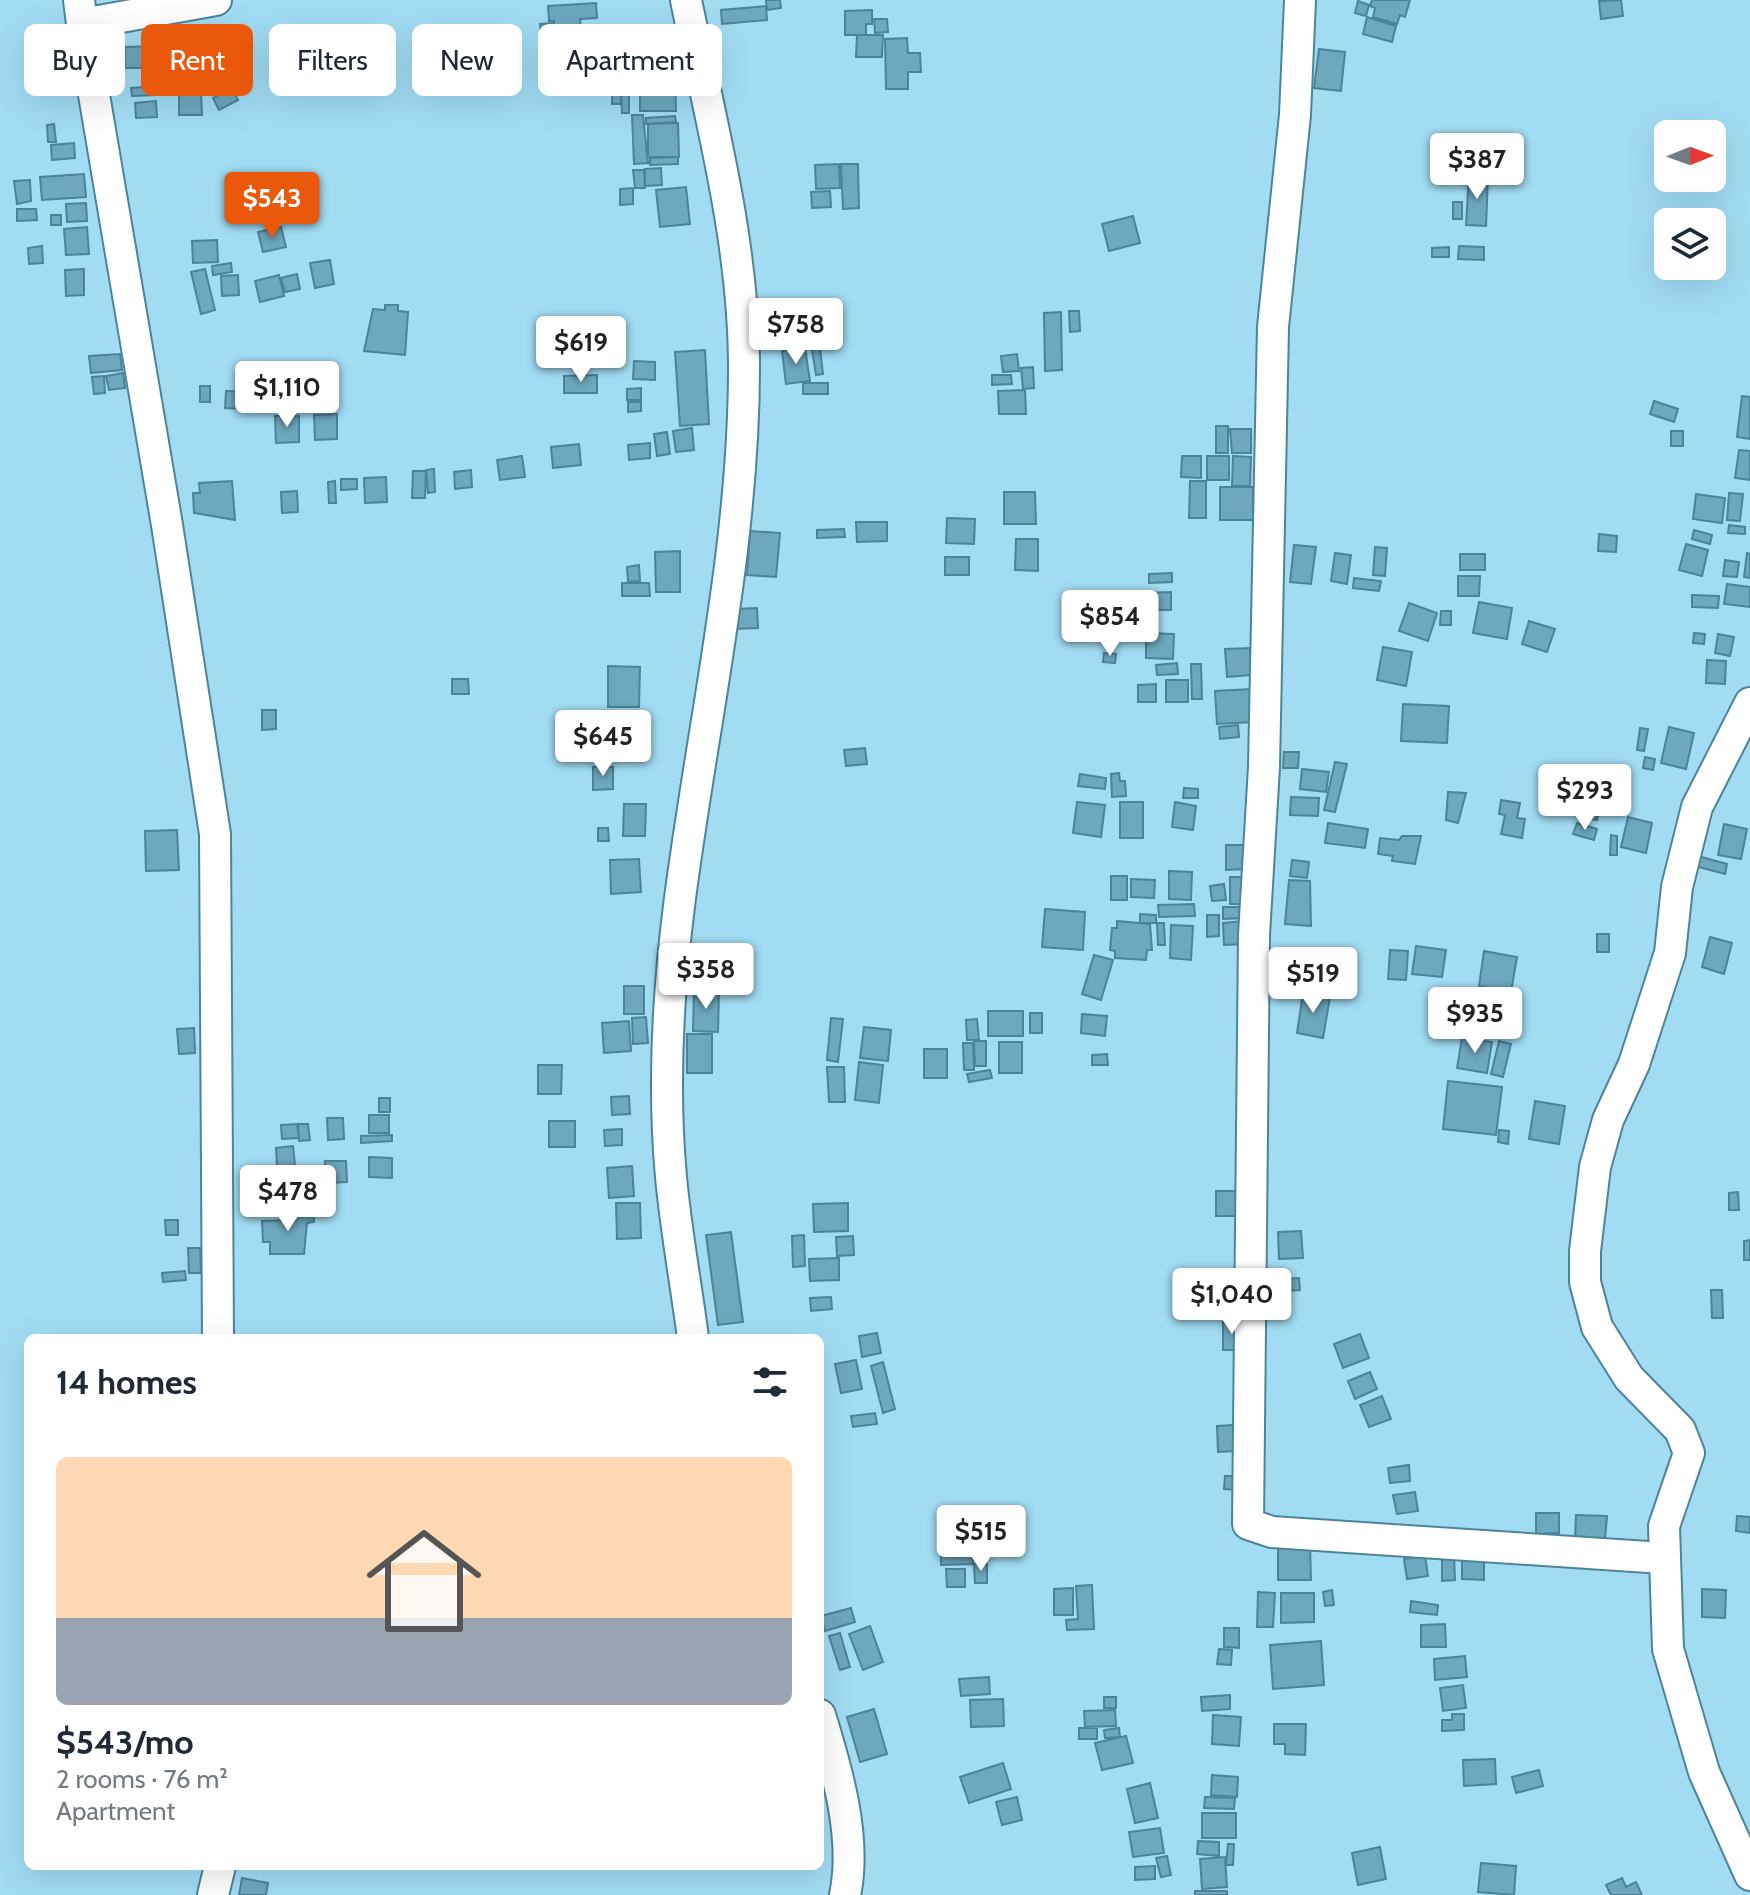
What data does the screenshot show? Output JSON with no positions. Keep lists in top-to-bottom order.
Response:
{
  "north": "right",
  "page": {
    "chip": [
      "Buy",
      "Rent",
      "Filters",
      "New",
      "Apartment"
    ],
    "price": [
      "$387",
      "$543",
      "$758",
      "$619",
      "$1,110",
      "$854",
      "$645",
      "$293",
      "$358",
      "$519",
      "$935",
      "$478",
      "$1,040",
      "$515"
    ],
    "heading": "14 homes",
    "list": [
      {
        "name": "$543/mo",
        "note": "2 rooms · 76 m² · Apartment"
      }
    ]
  }
}
